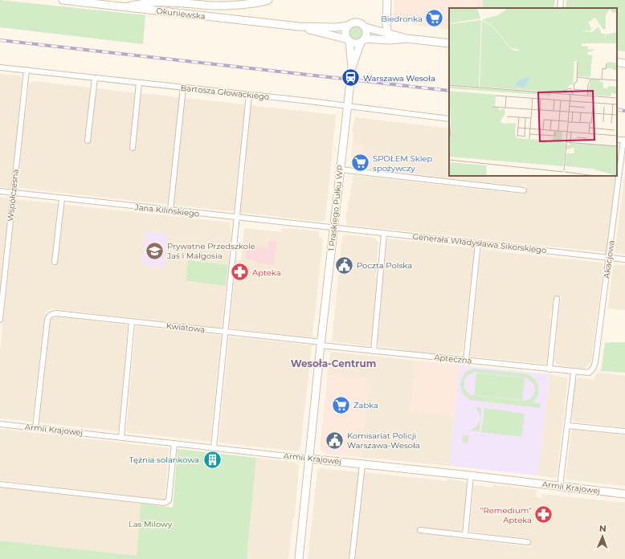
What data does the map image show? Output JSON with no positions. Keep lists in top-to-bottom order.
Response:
{
  "streets": {
    "street": [
      "Okuniewska",
      "Bartosza Głowackiego",
      "Współczesna",
      "1 Praskiego Pułku WP",
      "Jana Kilińskiego",
      "Generała Władysława Sikorskiego",
      "Akacjowa",
      "Kwiatowa",
      "Apteczna",
      "Armii Krajowej"
    ]
  },
  "crossings": [
    ["Okuniewska", "1 Praskiego Pułku WP"],
    ["Bartosza Głowackiego", "Współczesna"],
    ["Bartosza Głowackiego", "1 Praskiego Pułku WP"],
    ["Współczesna", "Jana Kilińskiego"],
    ["1 Praskiego Pułku WP", "Jana Kilińskiego"],
    ["1 Praskiego Pułku WP", "Generała Władysława Sikorskiego"],
    ["1 Praskiego Pułku WP", "Kwiatowa"],
    ["1 Praskiego Pułku WP", "Apteczna"],
    ["1 Praskiego Pułku WP", "Armii Krajowej"],
    ["Jana Kilińskiego", "Generała Władysława Sikorskiego"],
    ["Generała Władysława Sikorskiego", "Akacjowa"],
    ["Akacjowa", "Apteczna"],
    ["Kwiatowa", "Apteczna"],
    ["Kwiatowa", "Armii Krajowej"]
  ],
  "districts": ["Wesoła-Centrum"],
  "parks": ["Las Milowy"],
  "places": {
    "supermarket": ["Biedronka", "SPOŁEM Sklep spożywczy", "Żabka"],
    "station": ["Warszawa Wesoła"],
    "school or university": ["Prywatne Przedszkole Jaś i Małgosia"],
    "public building": ["Poczta Polska", "Komisariat Policji Warszawa-Wesoła"],
    "pharmacy": ["Apteka", "\"Remedium\" Apteka"],
    "building": ["Tężnia solankowa"]
  },
  "north": "top"
}
